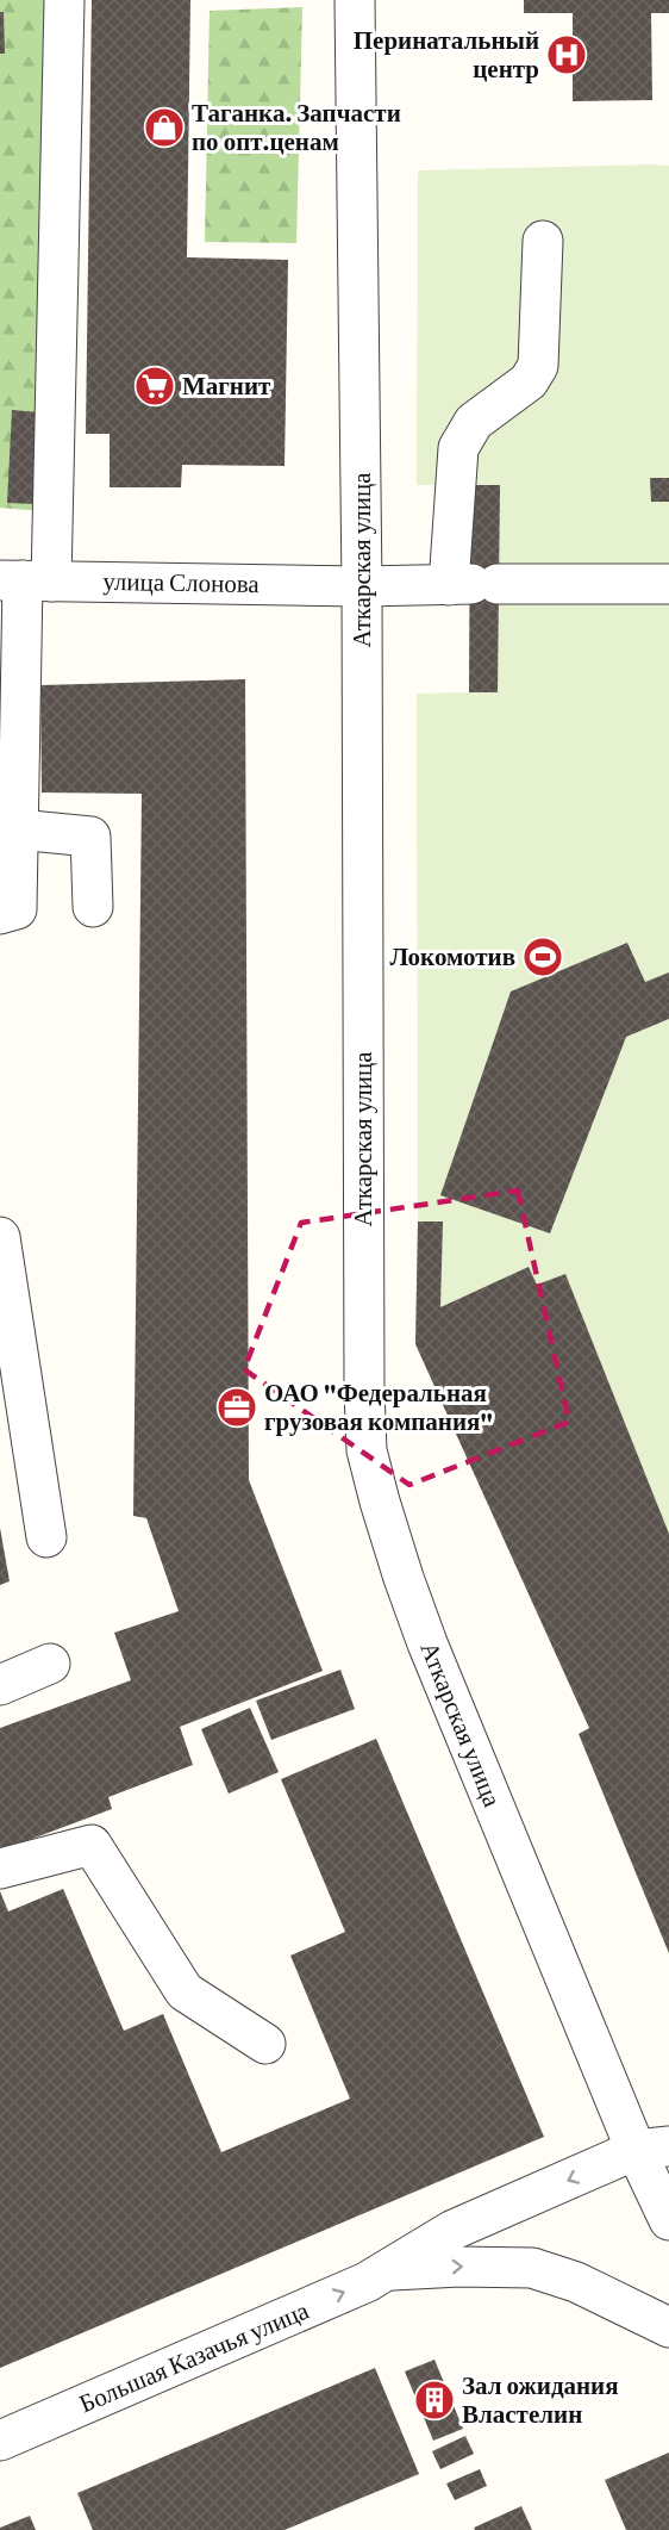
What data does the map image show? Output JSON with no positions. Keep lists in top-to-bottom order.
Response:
{
  "streets": {
    "street": ["Аткарская улица", "улица Слонова", "Большая Казачья улица"]
  },
  "crossings": [
    ["Аткарская улица", "улица Слонова"],
    ["Аткарская улица", "Большая Казачья улица"]
  ],
  "places": {
    "hospital": ["Перинатальный центр"],
    "shop": ["Таганка. Запчасти по опт.ценам"],
    "supermarket": ["Магнит"],
    "sports": ["Локомотив"],
    "office": ["ОАО \"Федеральная грузовая компания\""],
    "building": ["Зал ожидания Властелин"]
  }
}
